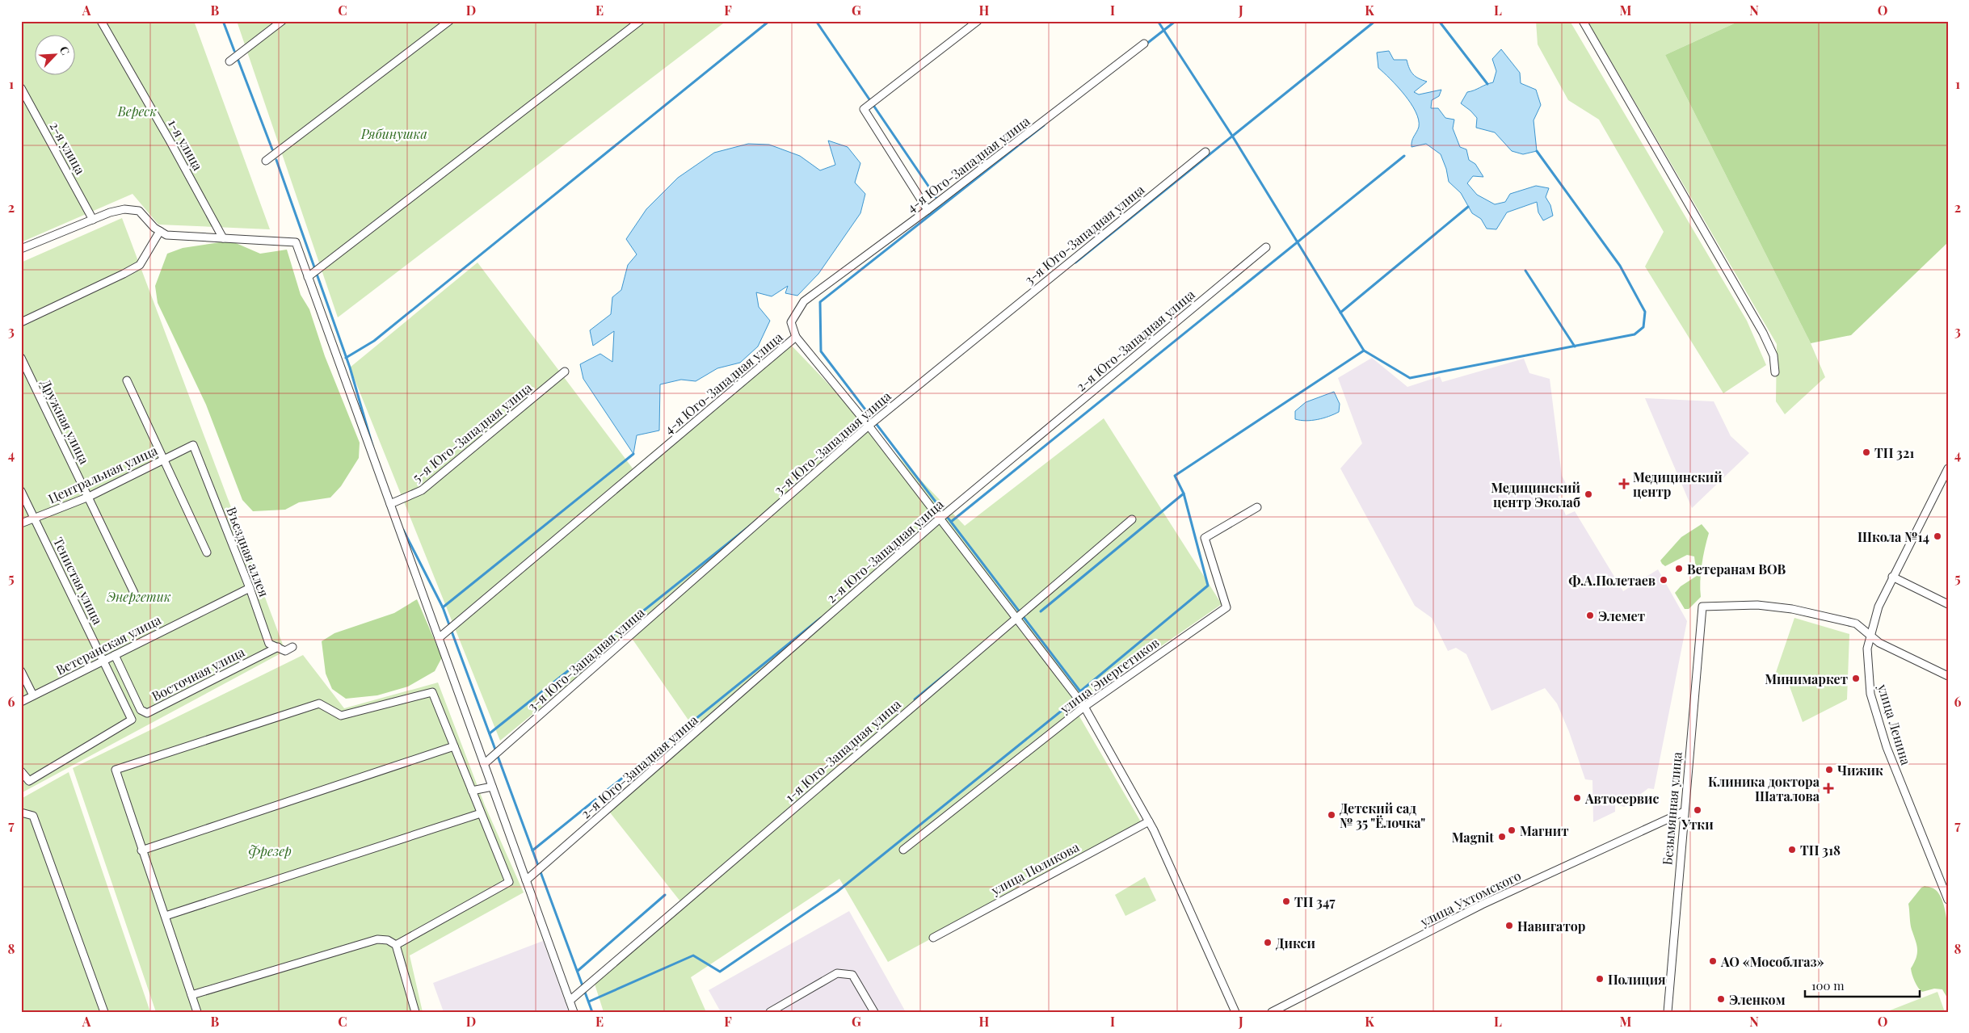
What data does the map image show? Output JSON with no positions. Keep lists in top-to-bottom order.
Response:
{
  "streets": {
    "street": [
      "1-я улица",
      "2-я улица",
      "4-я Юго-Западная улица",
      "3-я Юго-Западная улица",
      "2-я Юго-Западная улица",
      "Дружная улица",
      "5-я Юго-Западная улица",
      "Центральная улица",
      "Въездная аллея",
      "Тенистая улица",
      "Ветеранская улица",
      "Восточная улица",
      "улица Энергетиков",
      "улица Ленина",
      "1-я Юго-Западная улица",
      "Безымянная улица",
      "улица Поликова",
      "улица Ухтомского"
    ]
  },
  "crossings": [
    ["Дружная улица", "Центральная улица"],
    ["Центральная улица", "Въездная аллея"],
    ["Центральная улица", "Тенистая улица"],
    ["Въездная аллея", "Ветеранская улица"],
    ["Въездная аллея", "Восточная улица"],
    ["Тенистая улица", "Ветеранская улица"],
    ["Ветеранская улица", "Восточная улица"],
    ["улица Ленина", "Безымянная улица"],
    ["Безымянная улица", "улица Ухтомского"]
  ],
  "parks": [
    "Вереск",
    "Рябинушка",
    "Энергетик",
    "Фрезер"
  ],
  "places": {
    "other": [
      "ТП 321",
      "Медицинский центр Эколаб",
      "Школа №14",
      "Ветеранам ВОВ",
      "Ф.А.Полетаев",
      "Элемет",
      "Минимаркет",
      "Чижик",
      "Автосервис",
      "Утки",
      "Детский сад № 35 \"Ёлочка\"",
      "Магнит",
      "Magnit",
      "ТП 318",
      "ТП 347",
      "Навигатор",
      "Дикси",
      "АО «Мособлгаз»",
      "Полиция",
      "Эленком"
    ],
    "health": ["Медицинский центр", "Клиника доктора Шаталова"]
  },
  "scale_bar": "100 m",
  "north": "top right",
  "grid": {
    "columns": [
      "A",
      "B",
      "C",
      "D",
      "E",
      "F",
      "G",
      "H",
      "I",
      "J",
      "K",
      "L",
      "M",
      "N",
      "O"
    ],
    "rows": [
      "1",
      "2",
      "3",
      "4",
      "5",
      "6",
      "7",
      "8"
    ]
  }
}
